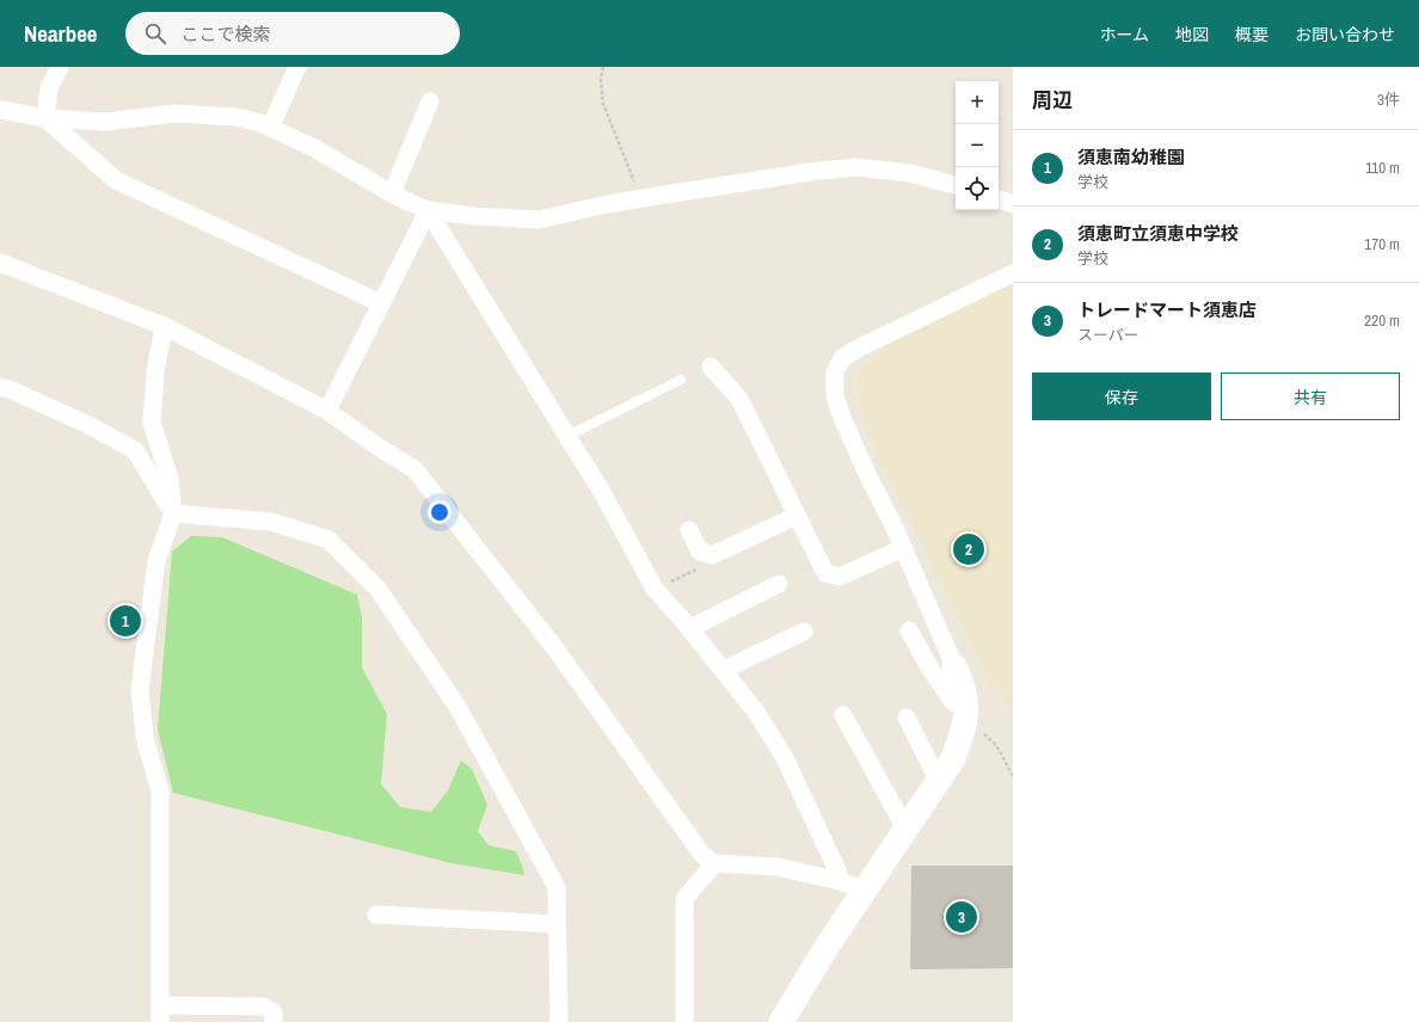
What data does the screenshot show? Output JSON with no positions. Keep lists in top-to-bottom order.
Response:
{
  "page": {
    "header": "Nearbee",
    "search": "ここで検索",
    "nav": [
      "ホーム",
      "地図",
      "概要",
      "お問い合わせ"
    ],
    "heading": ["周辺", "3件"],
    "map_buttons": ["+", "−"],
    "list": [
      {
        "mark": "1",
        "name": "須恵南幼稚園",
        "note": "学校",
        "value": "110 m"
      },
      {
        "mark": "2",
        "name": "須恵町立須恵中学校",
        "note": "学校",
        "value": "170 m"
      },
      {
        "mark": "3",
        "name": "トレードマート須恵店",
        "note": "スーパー",
        "value": "220 m"
      }
    ],
    "buttons": ["保存", "共有"],
    "pins": ["2", "1", "3"]
  }
}
